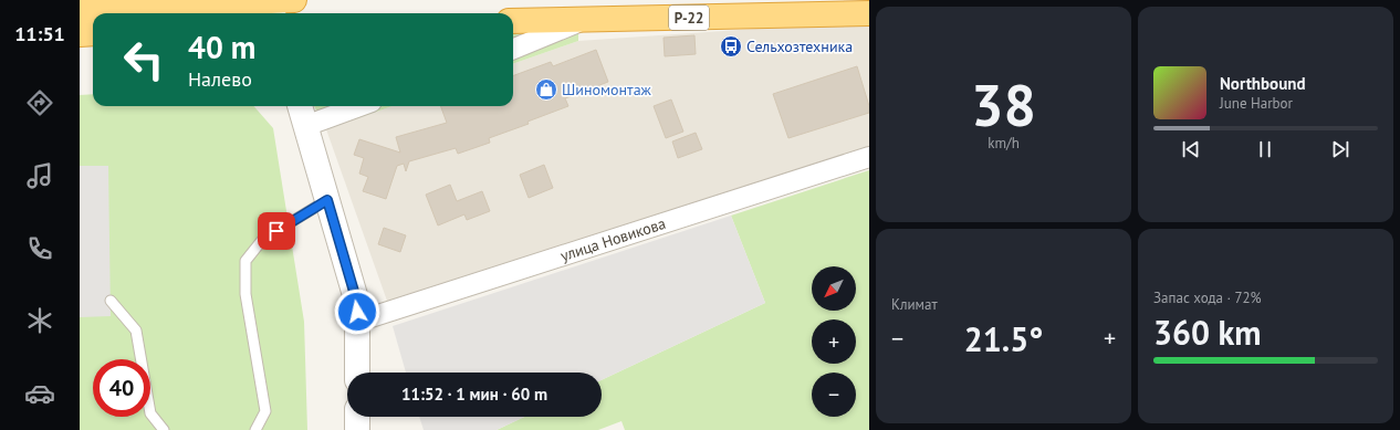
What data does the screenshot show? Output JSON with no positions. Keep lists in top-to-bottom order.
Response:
{
  "streets": {
    "highway": ["Р-22"],
    "street": ["улица Новикова"]
  },
  "places": {
    "bus stop": ["Сельхозтехника"],
    "shop": ["Шиномонтаж"]
  },
  "north": "bottom left",
  "page": {
    "tabs": "11:51",
    "tile": [
      ["38", "km/h"],
      "Климат",
      ["Запас хода · 72%", "360 km"]
    ],
    "turn": ["40 m", "Налево"],
    "song": ["Northbound", "June Harbor"],
    "map_buttons": ["+", "−"],
    "heat": ["−", "21.5°", "+"],
    "limit": "40",
    "trip": "11:52 · 1 мин · 60 m"
  }
}
